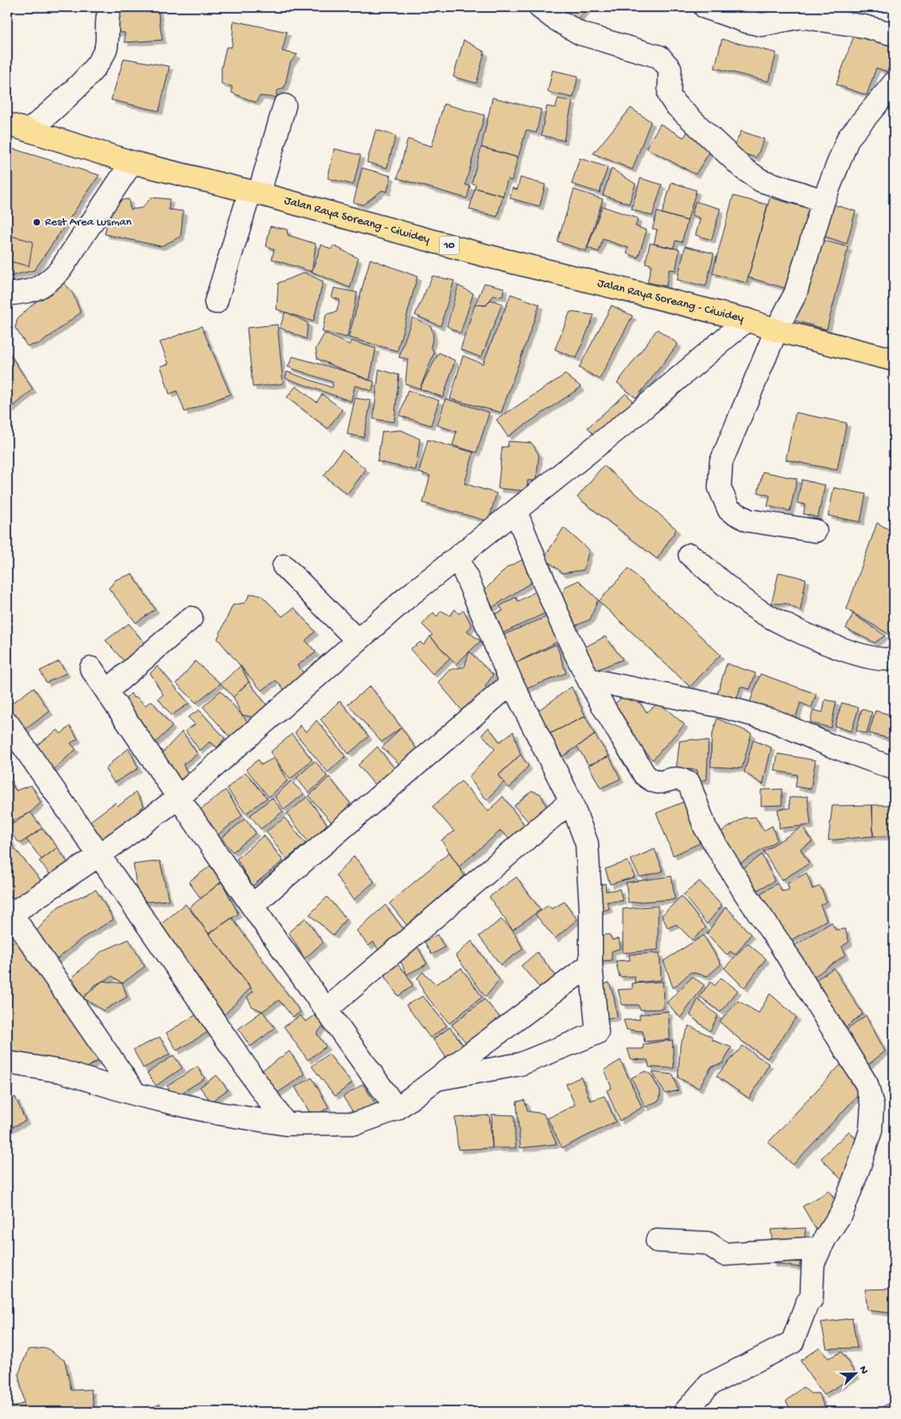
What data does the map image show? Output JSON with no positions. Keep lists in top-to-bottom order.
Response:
{
  "streets": {
    "highway": ["Jalan Raya Soreang - Ciwidey", "10"]
  },
  "places": ["Rest Area Lusman"],
  "north": "top right"
}
